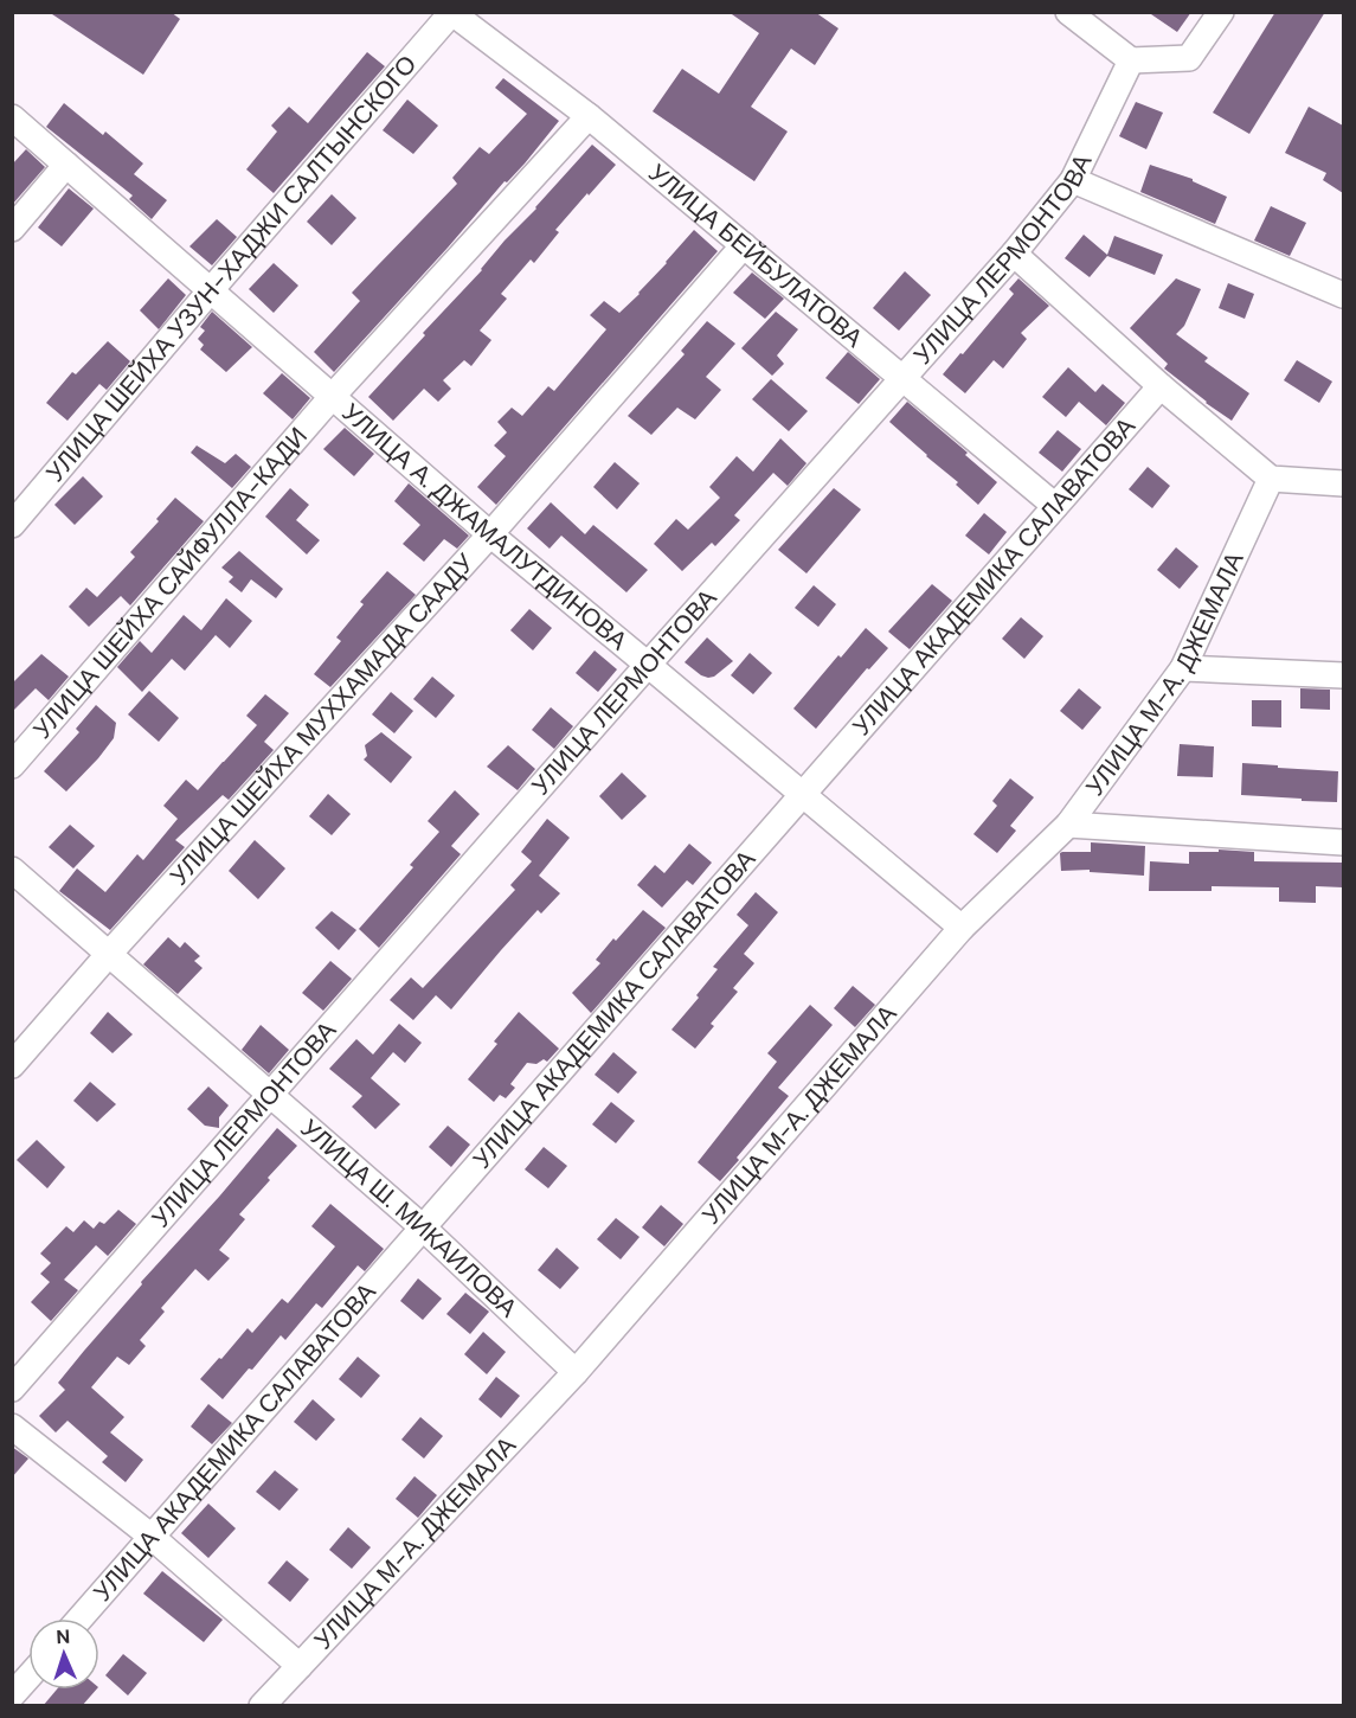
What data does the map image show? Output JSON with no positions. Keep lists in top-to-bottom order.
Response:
{
  "streets": {
    "street": [
      "УЛИЦА БЕЙБУЛАТОВА",
      "УЛИЦА ЛЕРМОНТОВА",
      "УЛИЦА ШЕЙХА УЗУН-ХАДЖИ САЛТЫНСКОГО",
      "УЛИЦА А. ДЖАМАЛУТДИНОВА",
      "УЛИЦА АКАДЕМИКА САЛАВАТОВА",
      "УЛИЦА ШЕЙХА САЙФУЛЛА-КАДИ",
      "УЛИЦА М-А. ДЖЕМАЛА",
      "УЛИЦА ШЕЙХА МУХХАМАДА СААДУ",
      "УЛИЦА Ш. МИКАИЛОВА"
    ]
  },
  "crossings": [
    ["УЛИЦА БЕЙБУЛАТОВА", "УЛИЦА ЛЕРМОНТОВА"],
    ["УЛИЦА БЕЙБУЛАТОВА", "УЛИЦА ШЕЙХА УЗУН-ХАДЖИ САЛТЫНСКОГО"],
    ["УЛИЦА БЕЙБУЛАТОВА", "УЛИЦА АКАДЕМИКА САЛАВАТОВА"],
    ["УЛИЦА БЕЙБУЛАТОВА", "УЛИЦА ШЕЙХА САЙФУЛЛА-КАДИ"],
    ["УЛИЦА БЕЙБУЛАТОВА", "УЛИЦА ШЕЙХА МУХХАМАДА СААДУ"],
    ["УЛИЦА ЛЕРМОНТОВА", "УЛИЦА А. ДЖАМАЛУТДИНОВА"],
    ["УЛИЦА ЛЕРМОНТОВА", "УЛИЦА Ш. МИКАИЛОВА"],
    ["УЛИЦА ШЕЙХА УЗУН-ХАДЖИ САЛТЫНСКОГО", "УЛИЦА А. ДЖАМАЛУТДИНОВА"],
    ["УЛИЦА А. ДЖАМАЛУТДИНОВА", "УЛИЦА АКАДЕМИКА САЛАВАТОВА"],
    ["УЛИЦА А. ДЖАМАЛУТДИНОВА", "УЛИЦА ШЕЙХА САЙФУЛЛА-КАДИ"],
    ["УЛИЦА А. ДЖАМАЛУТДИНОВА", "УЛИЦА М-А. ДЖЕМАЛА"],
    ["УЛИЦА А. ДЖАМАЛУТДИНОВА", "УЛИЦА ШЕЙХА МУХХАМАДА СААДУ"],
    ["УЛИЦА АКАДЕМИКА САЛАВАТОВА", "УЛИЦА Ш. МИКАИЛОВА"],
    ["УЛИЦА М-А. ДЖЕМАЛА", "УЛИЦА Ш. МИКАИЛОВА"],
    ["УЛИЦА ШЕЙХА МУХХАМАДА СААДУ", "УЛИЦА Ш. МИКАИЛОВА"]
  ],
  "north": "top"
}
